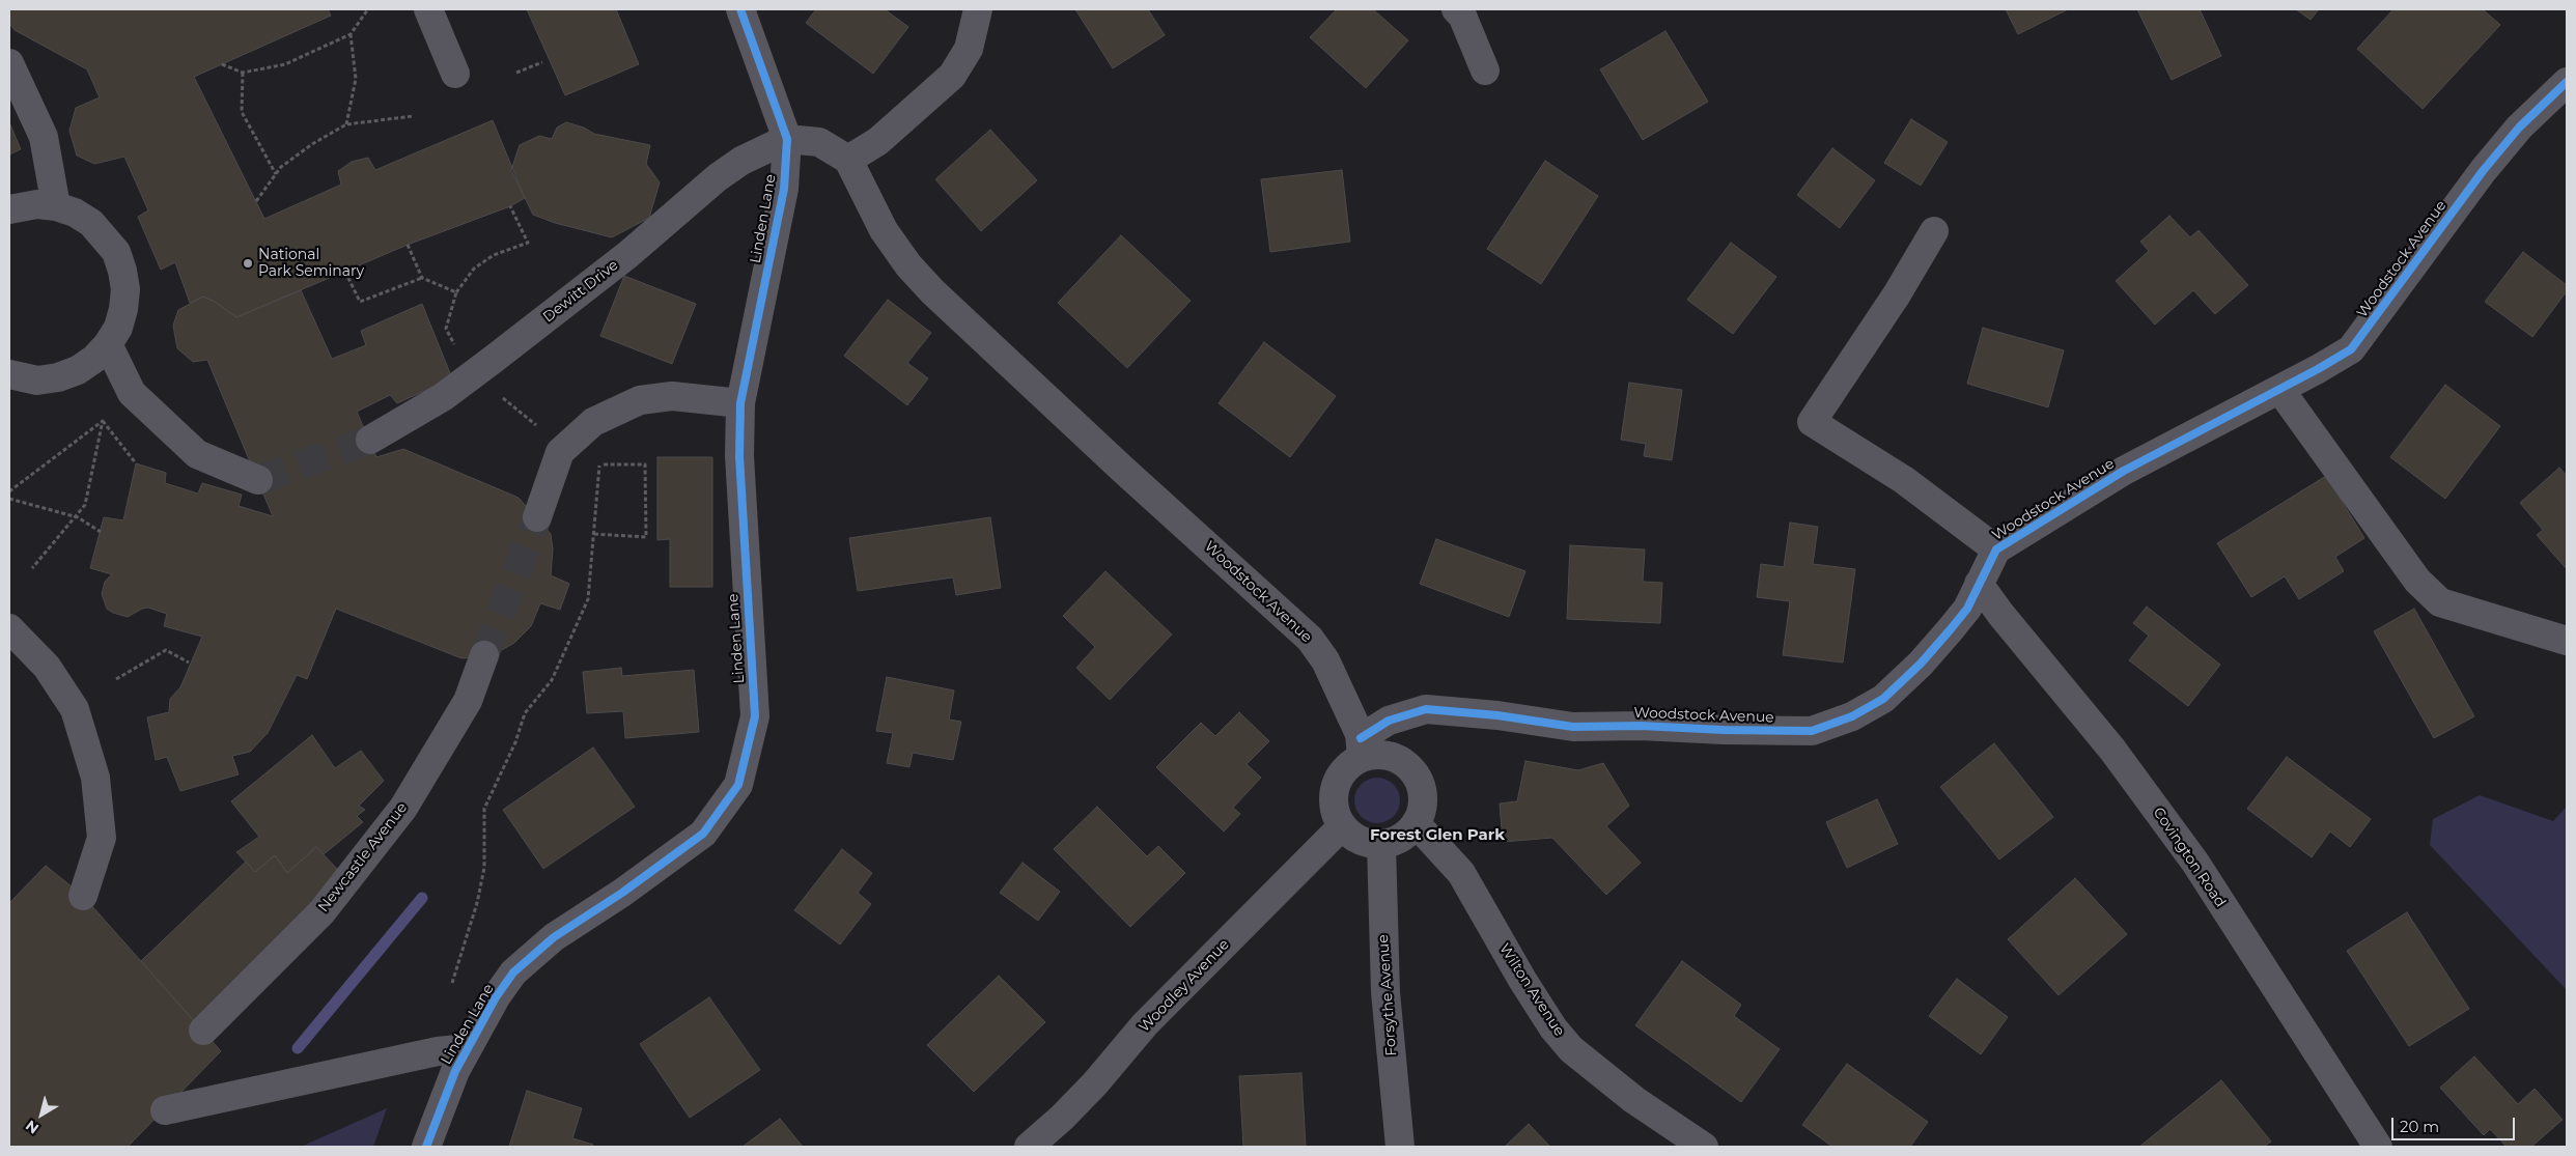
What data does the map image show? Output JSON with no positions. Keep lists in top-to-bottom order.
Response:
{
  "streets": {
    "street": [
      "Linden Lane",
      "Woodstock Avenue",
      "Dewitt Drive",
      "Newcastle Avenue",
      "Covington Road",
      "Woodley Avenue",
      "Wilton Avenue",
      "Forsythe Avenue"
    ]
  },
  "crossings": [
    ["Linden Lane", "Dewitt Drive"],
    ["Woodstock Avenue", "Covington Road"],
    ["Woodstock Avenue", "Woodley Avenue"],
    ["Woodstock Avenue", "Wilton Avenue"],
    ["Woodstock Avenue", "Forsythe Avenue"],
    ["Woodley Avenue", "Wilton Avenue"],
    ["Woodley Avenue", "Forsythe Avenue"],
    ["Wilton Avenue", "Forsythe Avenue"]
  ],
  "districts": ["Forest Glen Park"],
  "places": ["National Park Seminary"],
  "scale_bar": "20 m",
  "north": "bottom left"
}
